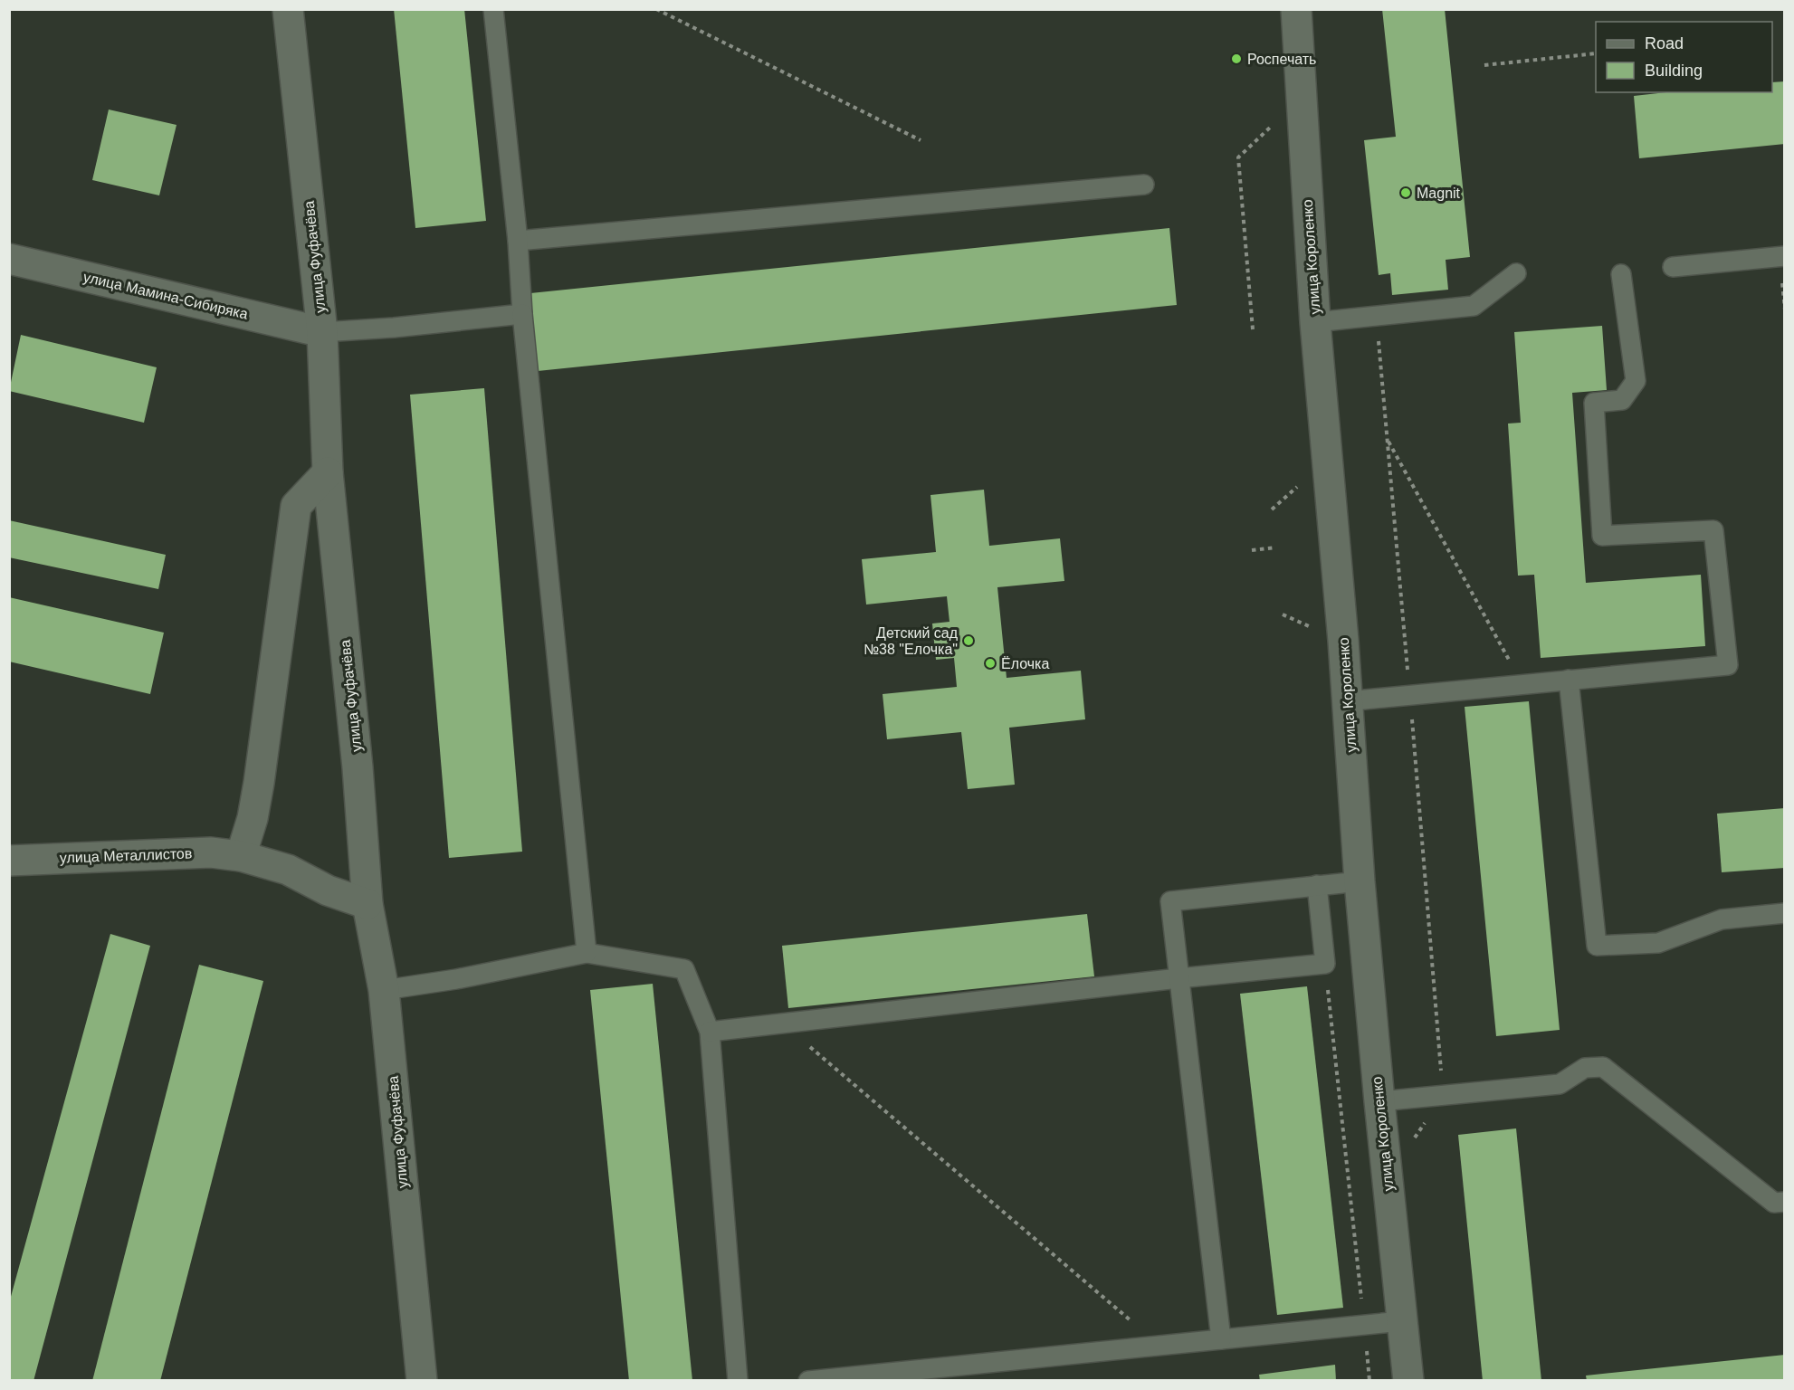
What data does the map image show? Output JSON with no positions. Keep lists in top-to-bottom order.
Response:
{
  "streets": {
    "street": [
      "улица Фуфачёва",
      "улица Короленко",
      "улица Мамина-Сибиряка",
      "улица Металлистов"
    ]
  },
  "crossings": [
    ["улица Фуфачёва", "улица Мамина-Сибиряка"],
    ["улица Фуфачёва", "улица Металлистов"]
  ],
  "places": [
    "Роспечать",
    "Magnit",
    "Детский сад №38 \"Елочка\"",
    "Ёлочка"
  ],
  "legend": ["Road", "Building"]
}
